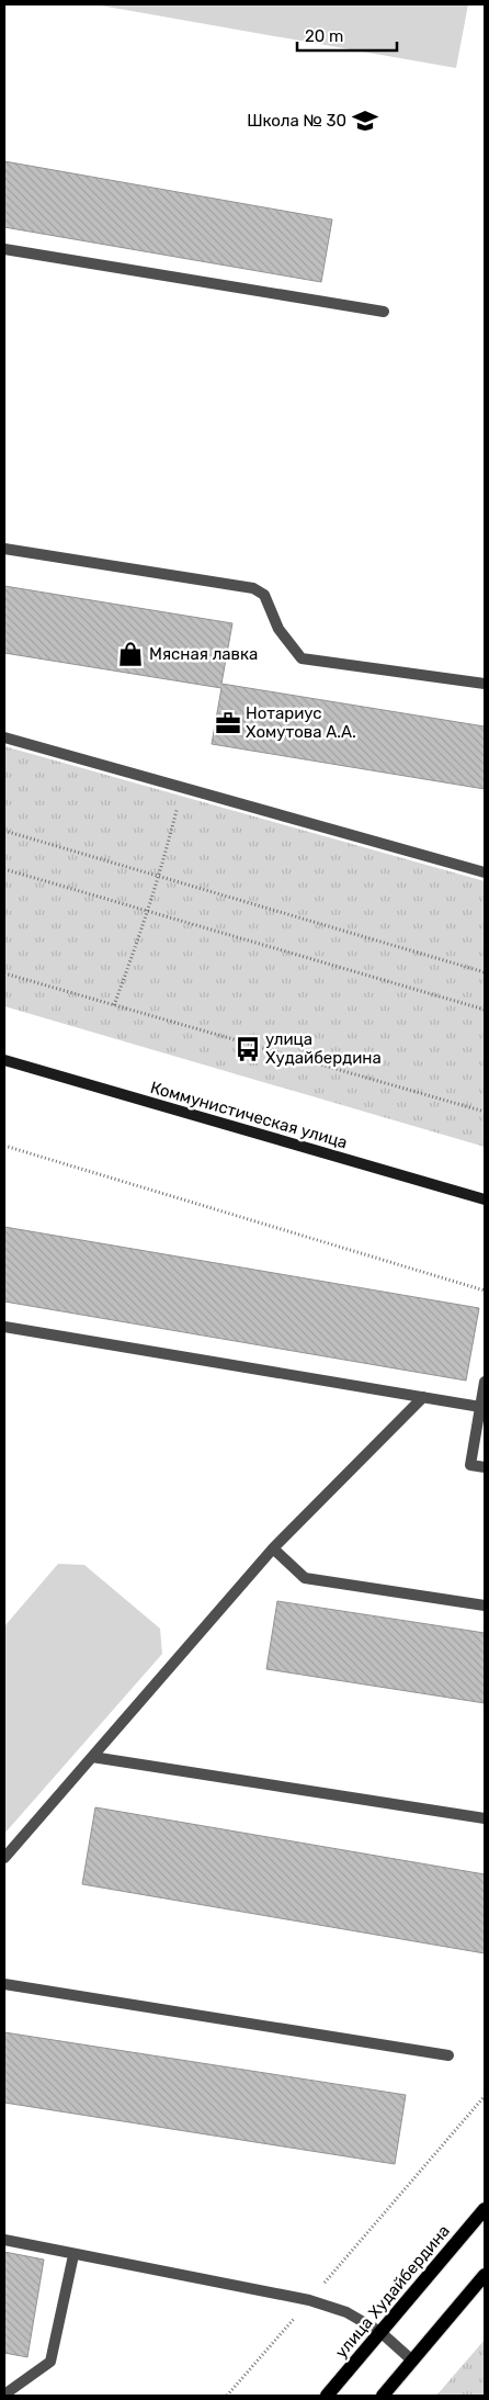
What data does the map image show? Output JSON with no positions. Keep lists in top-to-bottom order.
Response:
{
  "streets": {
    "main road": ["Коммунистическая улица", "улица Худайбердина"]
  },
  "places": {
    "school or university": ["Школа № 30"],
    "shop": ["Мясная лавка"],
    "office": ["Нотариус Хомутова А.А."],
    "bus stop": ["улица Худайбердина"]
  },
  "scale_bar": "20 m"
}
